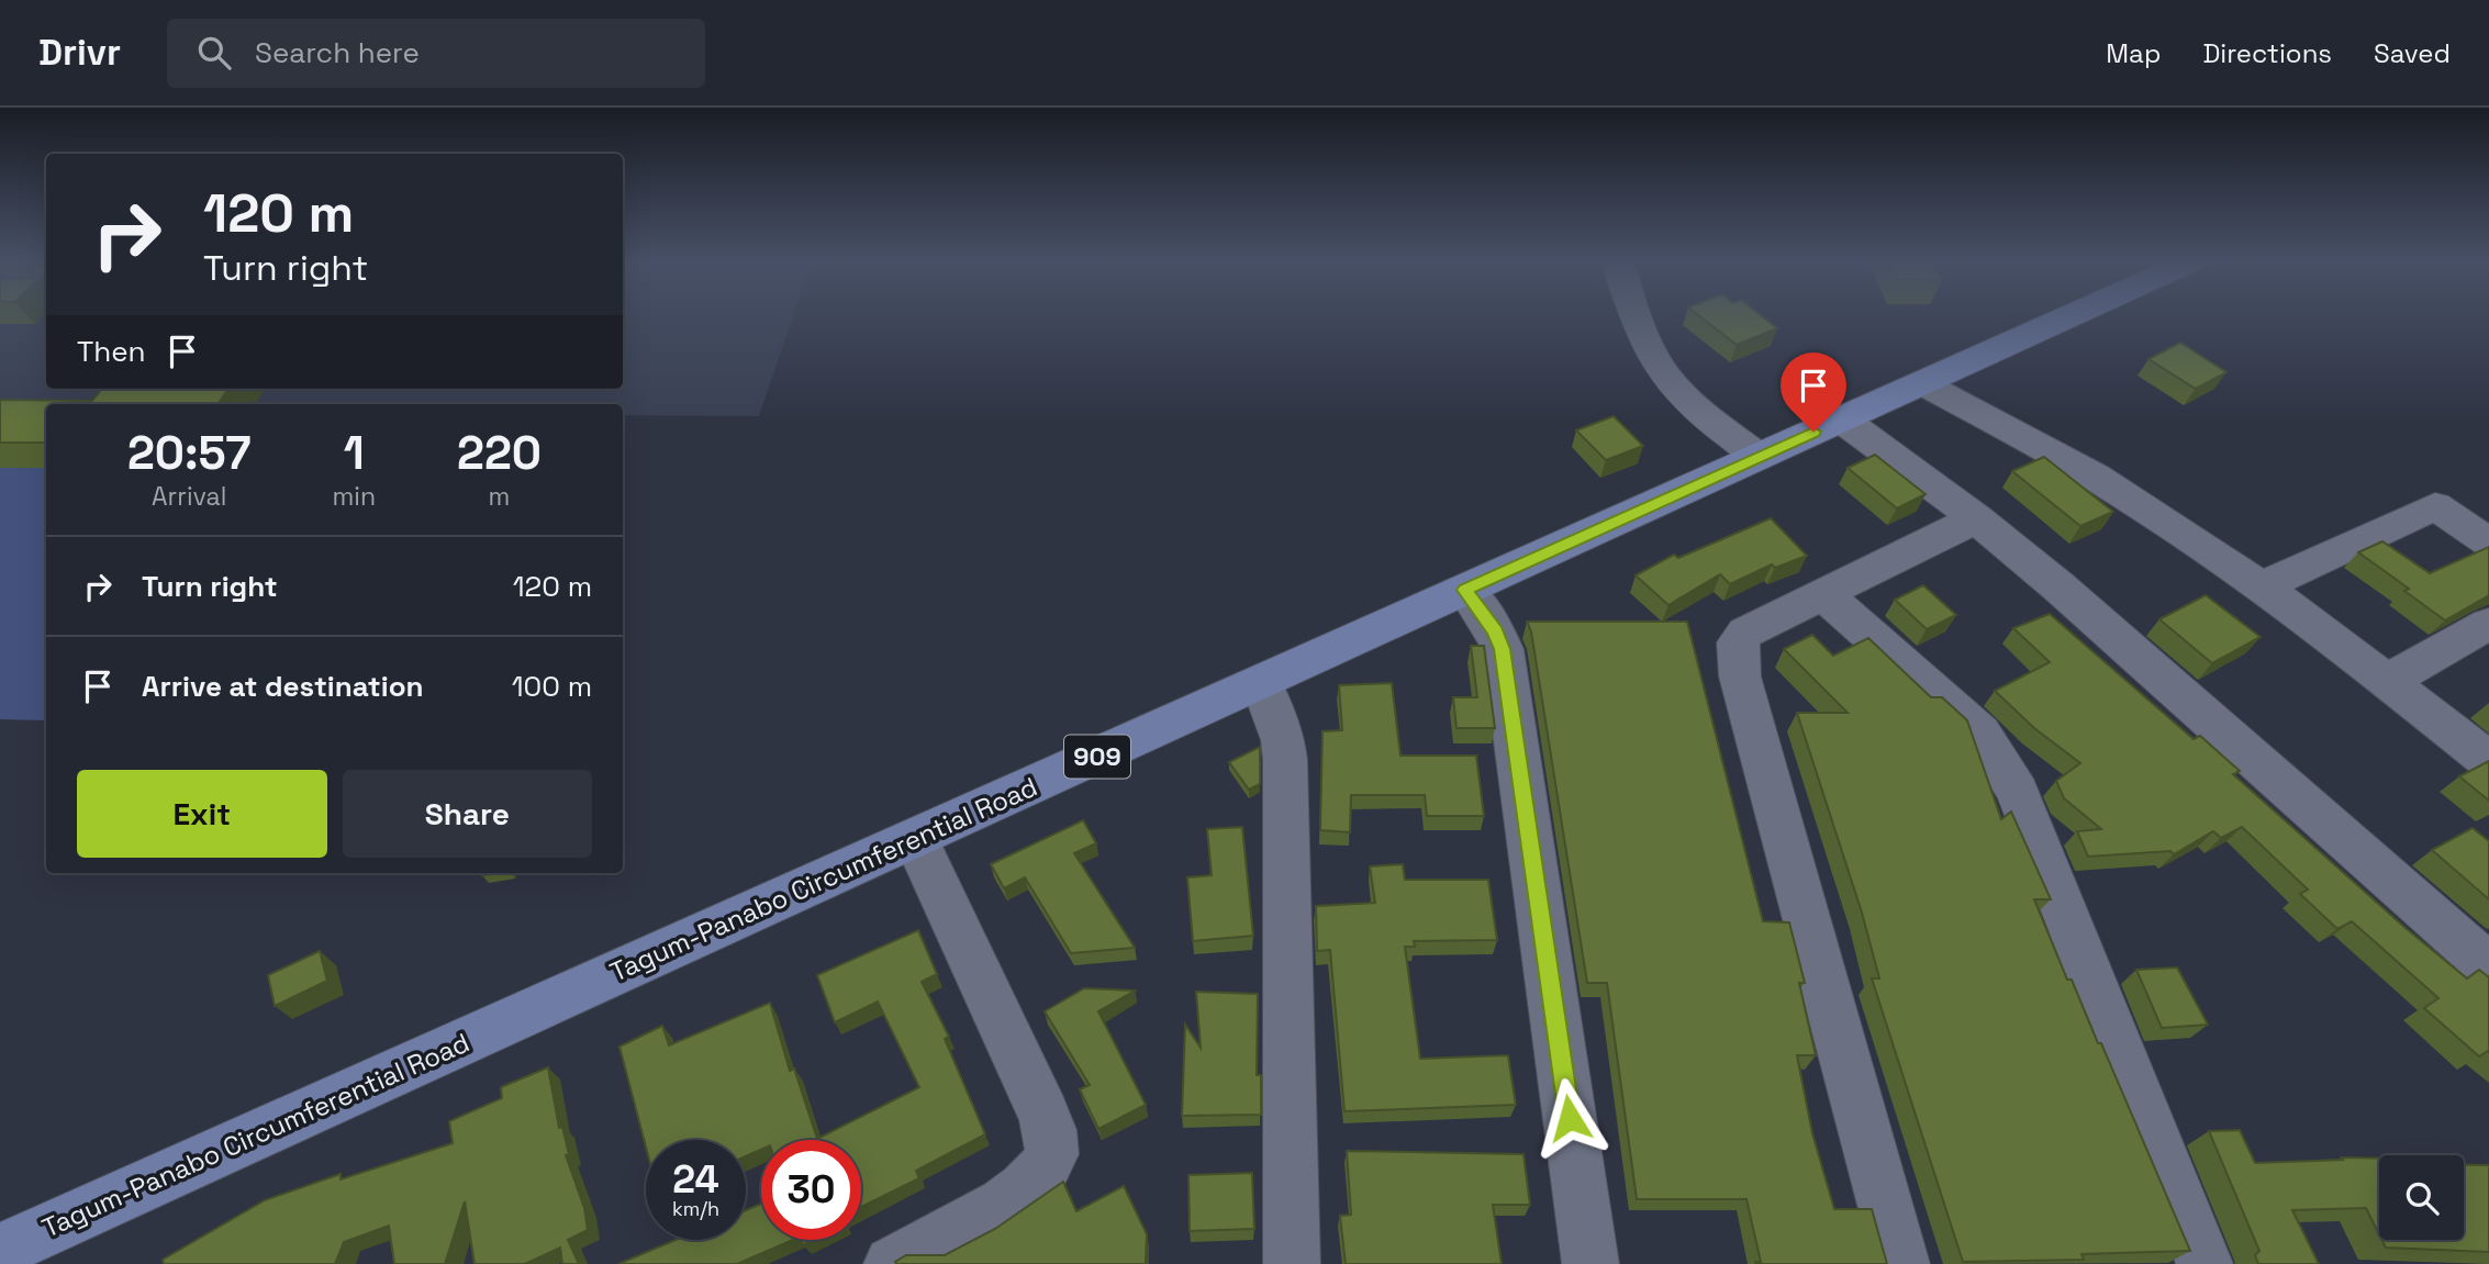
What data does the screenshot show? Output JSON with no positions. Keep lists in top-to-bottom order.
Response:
{
  "streets": {
    "main road": ["909", "Tagum-Panabo Circumferential Road"]
  },
  "page": {
    "header": "Drivr",
    "search": "Search here",
    "nav": ["Map", "Directions", "Saved"],
    "turn": ["120 m", "Turn right"],
    "then": "Then",
    "eta": [
      "20:57",
      "Arrival",
      "1",
      "min",
      "220",
      "m"
    ],
    "list": [
      {
        "name": "Turn right",
        "value": "120 m"
      },
      {
        "name": "Arrive at destination",
        "value": "100 m"
      }
    ],
    "buttons": ["Exit", "Share"],
    "speed": "24 km/h",
    "limit": "30"
  }
}
